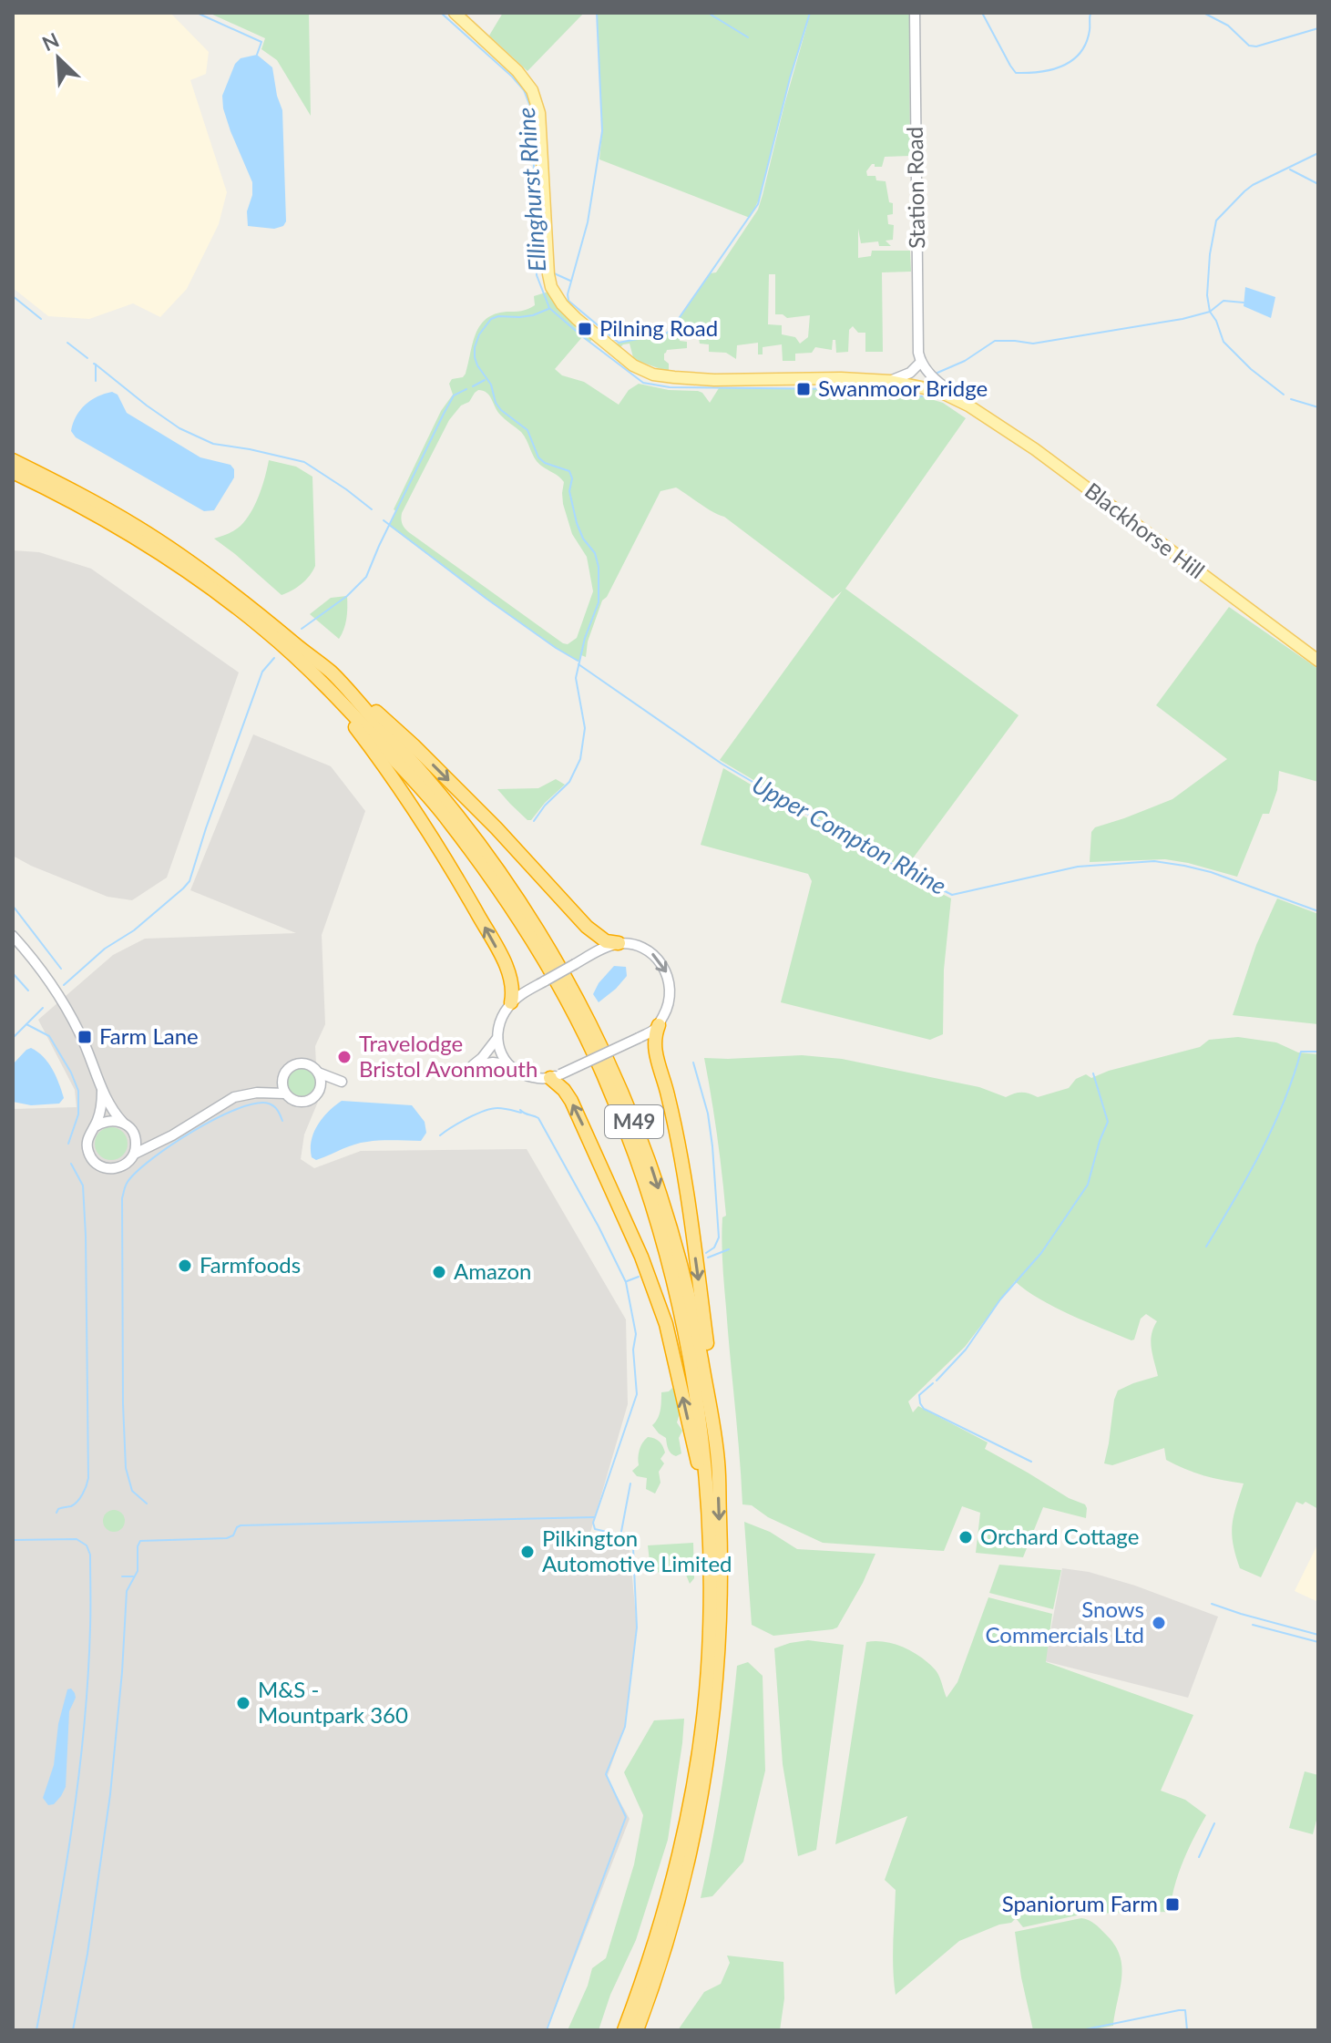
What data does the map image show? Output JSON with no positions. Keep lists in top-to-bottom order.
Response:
{
  "streets": {
    "highway": ["M49"],
    "main road": ["Blackhorse Hill"],
    "street": ["Station Road"]
  },
  "water": ["Ellinghurst Rhine", "Upper Compton Rhine"],
  "places": {
    "transit": [
      "Pilning Road",
      "Swanmoor Bridge",
      "Farm Lane",
      "Spaniorum Farm"
    ],
    "other": [
      "Travelodge Bristol Avonmouth",
      "Farmfoods",
      "Amazon",
      "Orchard Cottage",
      "Pilkington Automotive Limited",
      "Snows Commercials Ltd",
      "M&S - Mountpark 360"
    ]
  },
  "north": "top left"
}
